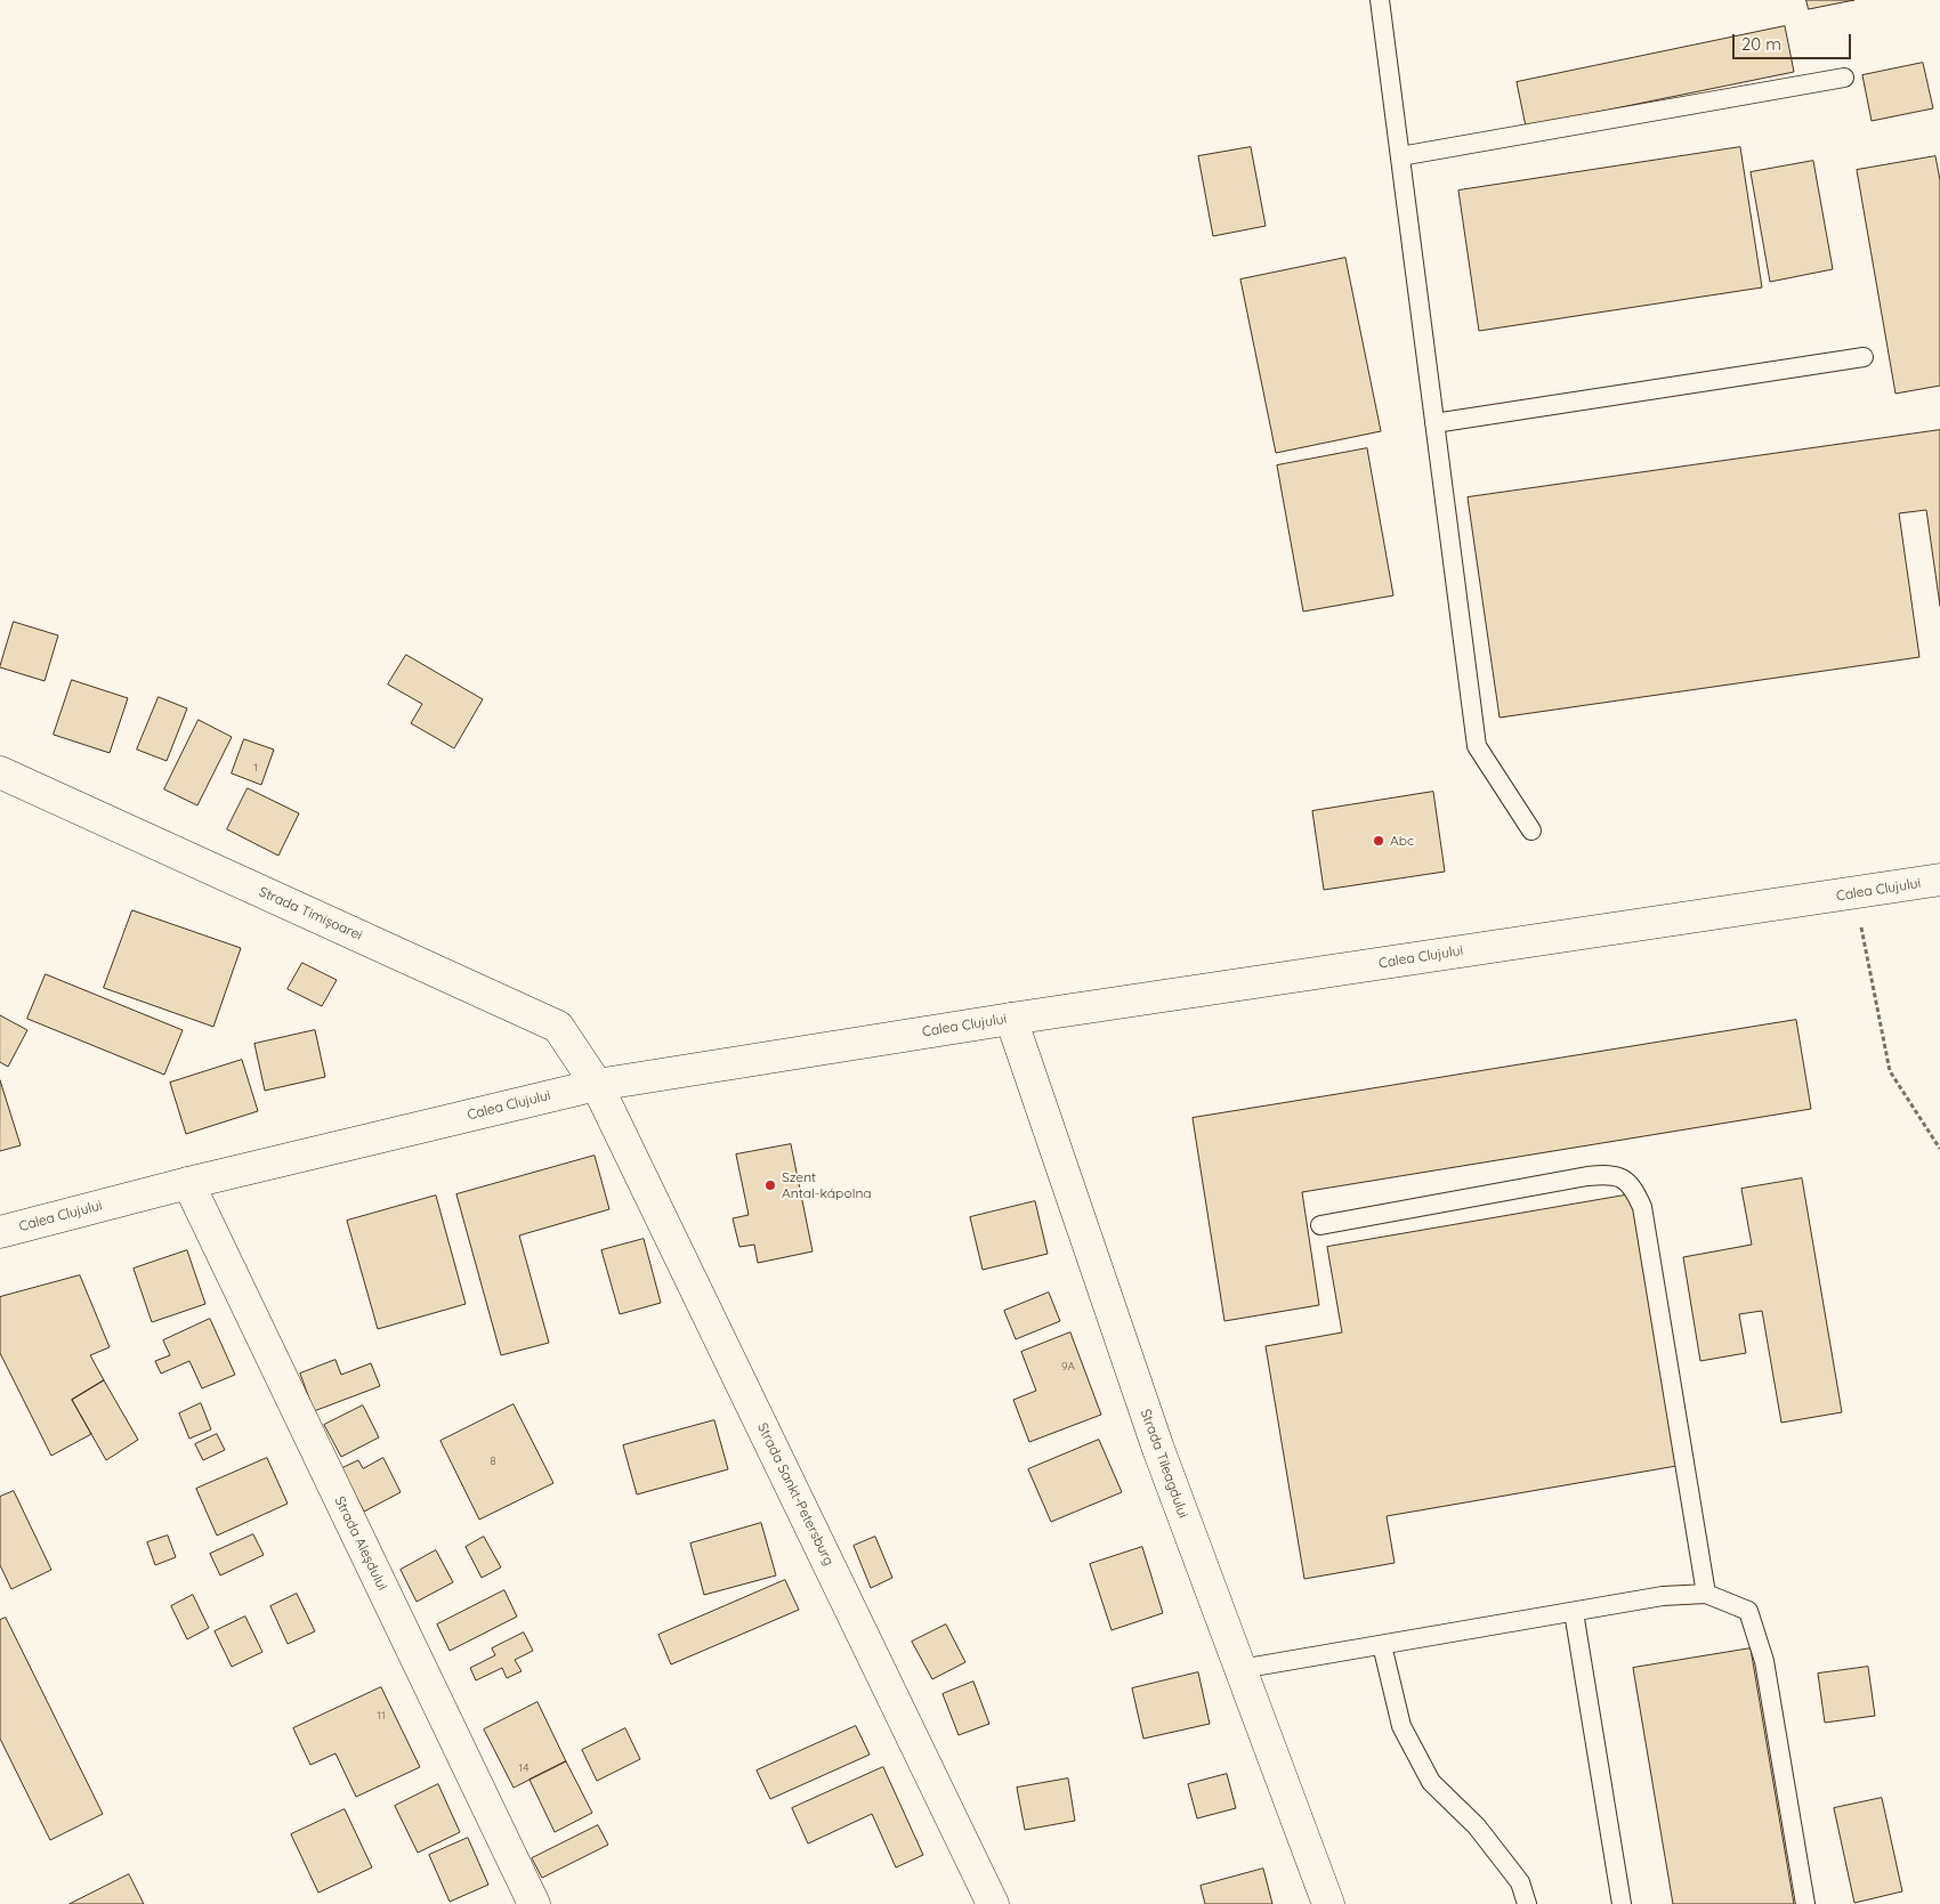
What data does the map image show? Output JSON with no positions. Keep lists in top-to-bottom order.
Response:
{
  "streets": {
    "street": [
      "Calea Clujului",
      "Strada Timișoarei",
      "Strada Tileagdului",
      "Strada Sankt-Petersburg",
      "Strada Aleșdului"
    ]
  },
  "crossings": [
    ["Calea Clujului", "Strada Timișoarei"],
    ["Calea Clujului", "Strada Tileagdului"],
    ["Calea Clujului", "Strada Sankt-Petersburg"],
    ["Calea Clujului", "Strada Aleșdului"],
    ["Strada Timișoarei", "Strada Sankt-Petersburg"]
  ],
  "places": ["Abc", "Szent Antal-kápolna"],
  "house_numbers": [
    "1",
    "9A",
    "8",
    "11",
    "14"
  ],
  "scale_bar": "20 m"
}
